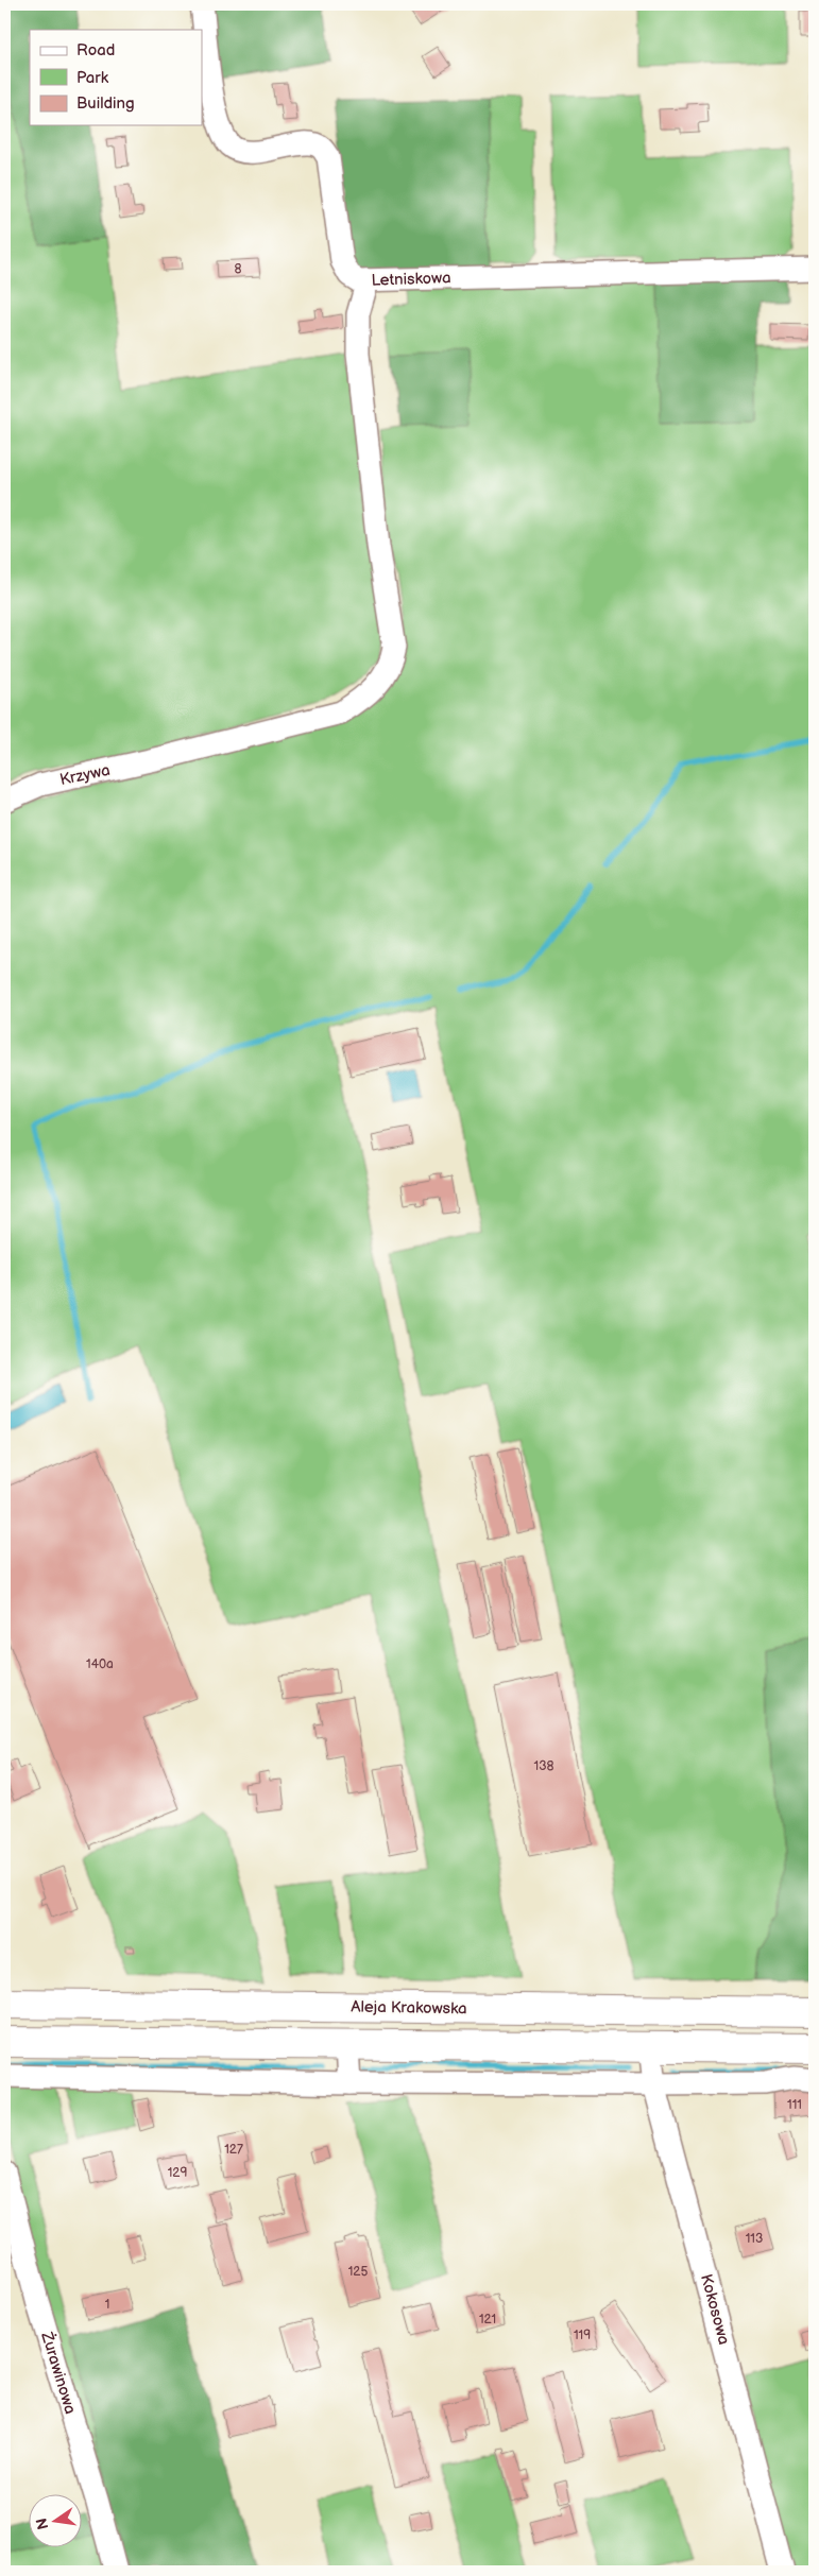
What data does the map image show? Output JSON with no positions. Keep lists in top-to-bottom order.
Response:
{
  "streets": {
    "main road": ["Aleja Krakowska"],
    "street": [
      "Letniskowa",
      "Krzywa",
      "Kokosowa",
      "Żurawinowa"
    ]
  },
  "crossings": [
    ["Letniskowa", "Krzywa"]
  ],
  "house_numbers": [
    "8",
    "140a",
    "138",
    "111",
    "127",
    "129",
    "113",
    "125",
    "1",
    "121",
    "119"
  ],
  "legend": ["Road", "Park", "Building"],
  "north": "left"
}
